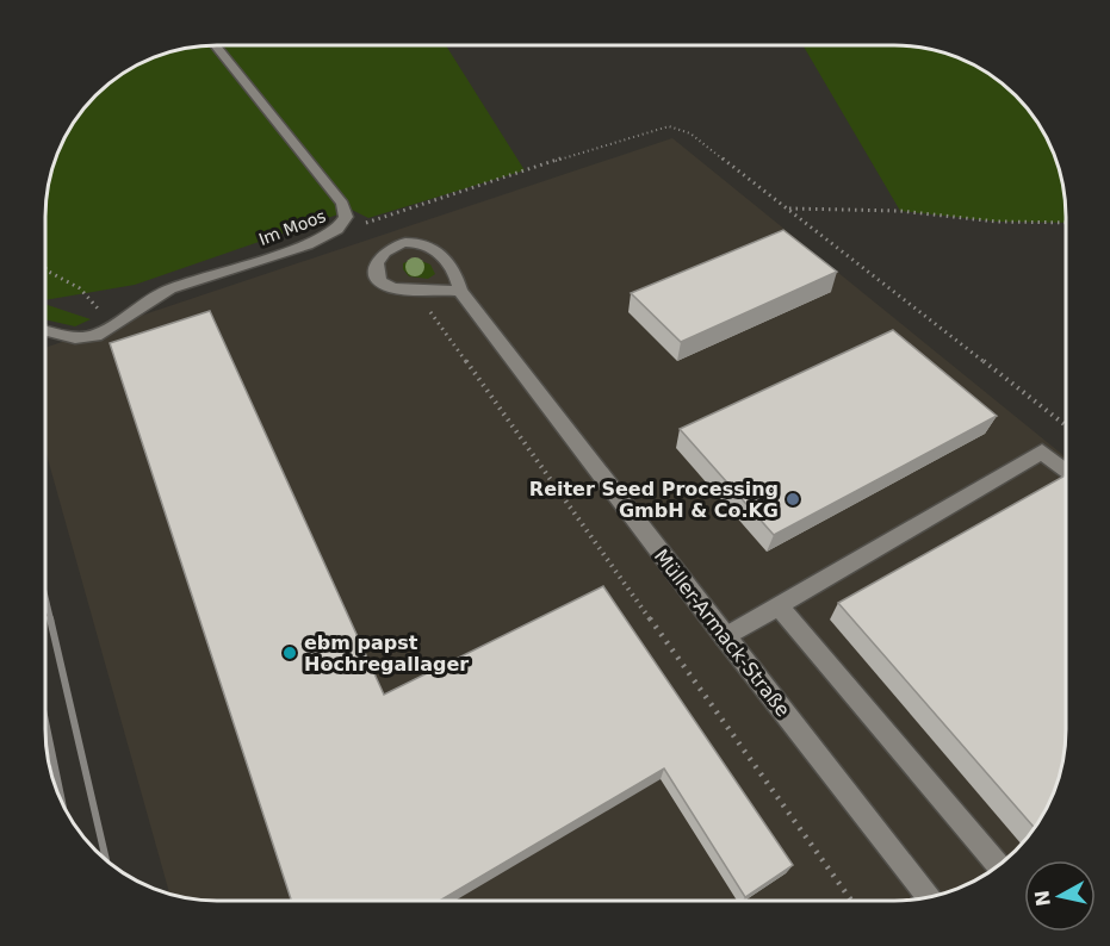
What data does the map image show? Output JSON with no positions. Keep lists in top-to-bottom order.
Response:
{
  "streets": {
    "street": ["Im Moos", "Müller-Armack-Straße"]
  },
  "places": ["Reiter Seed Processing GmbH & Co.KG", "ebm papst Hochregallager"],
  "north": "left"
}
